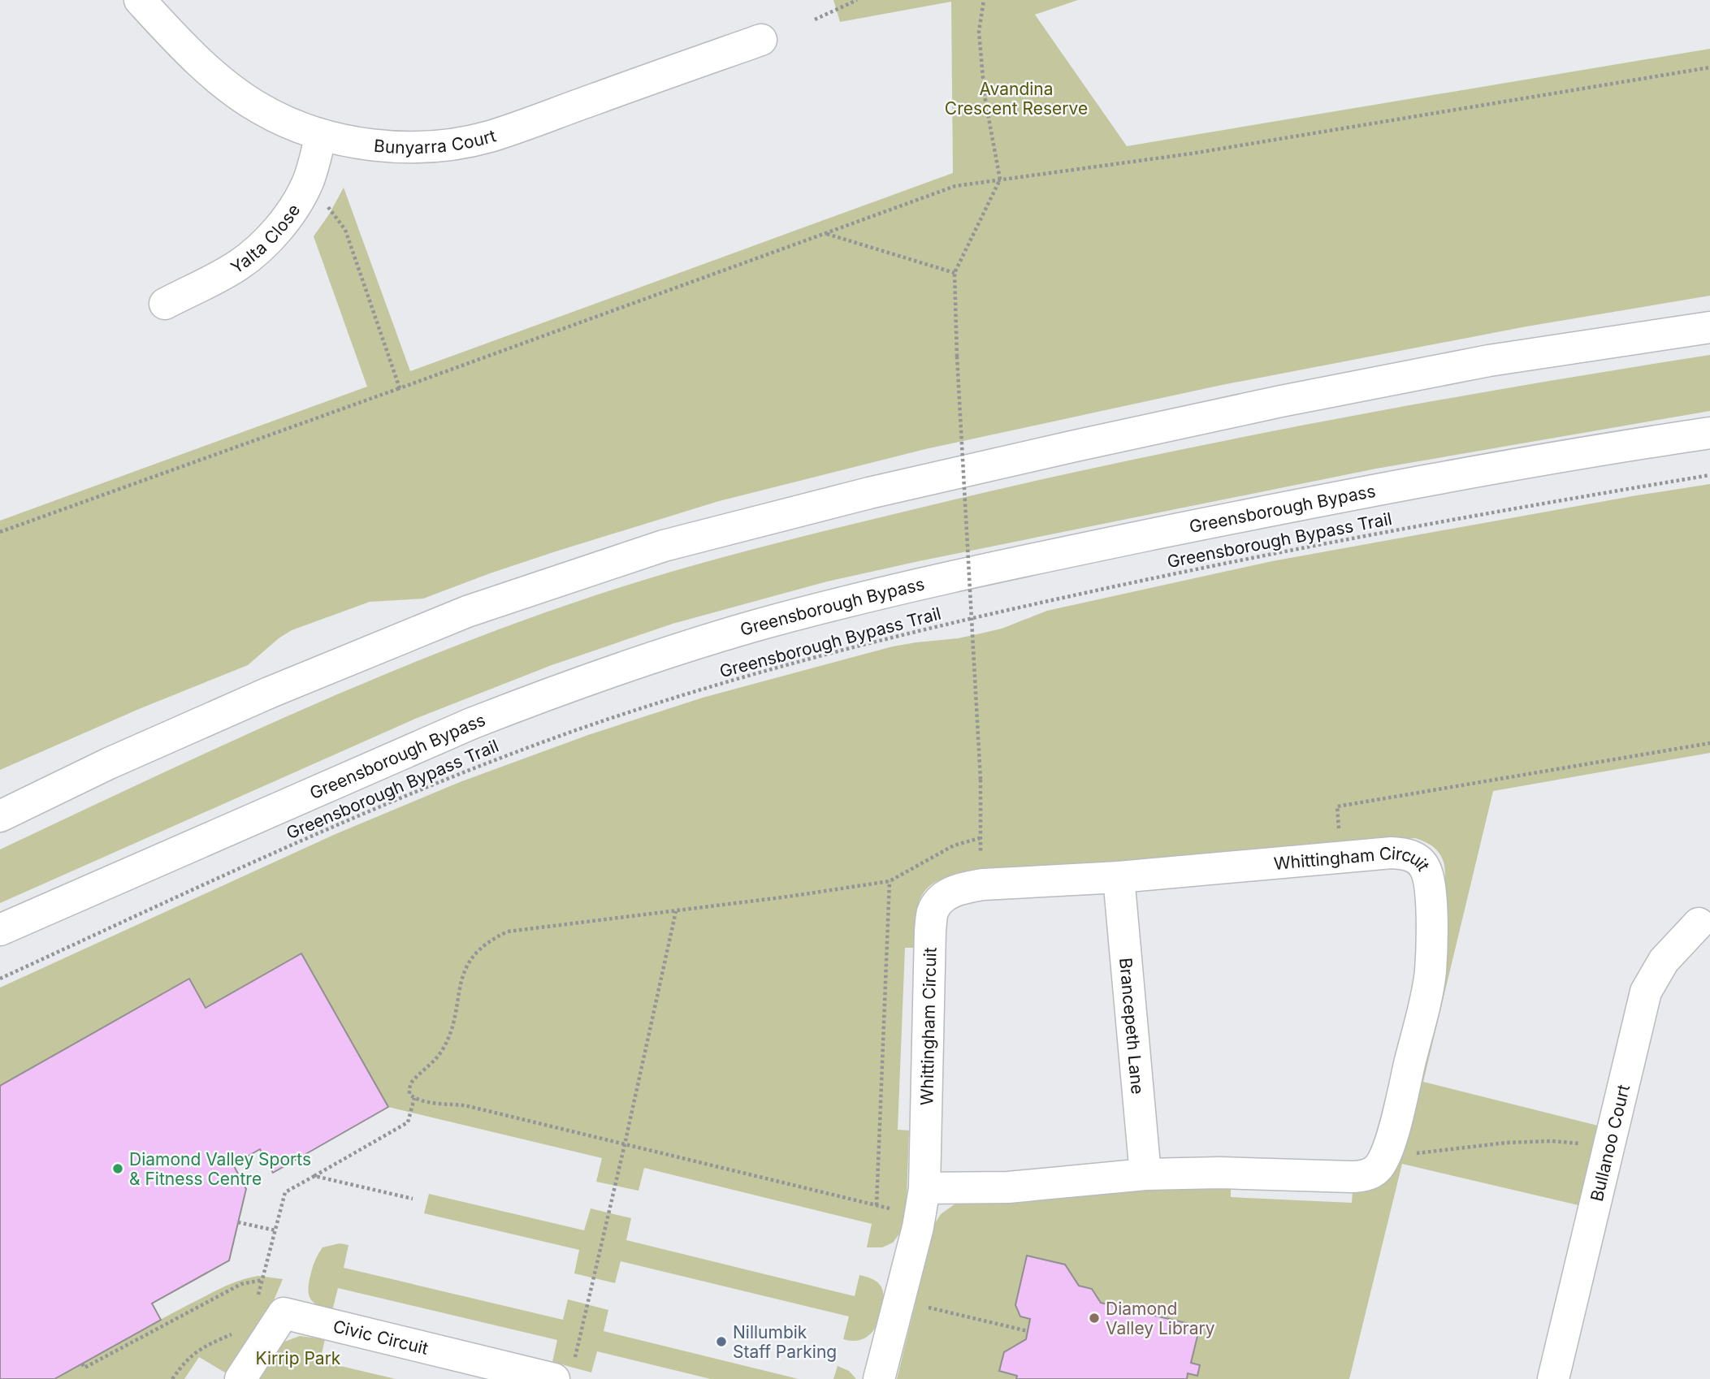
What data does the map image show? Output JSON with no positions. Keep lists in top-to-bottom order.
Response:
{
  "streets": {
    "main road": [
      "Bunyarra Court",
      "Yalta Close",
      "Greensborough Bypass",
      "Whittingham Circuit",
      "Brancepeth Lane",
      "Bullanoo Court",
      "Civic Circuit"
    ],
    "path": ["Greensborough Bypass Trail"]
  },
  "crossings": [
    ["Bunyarra Court", "Yalta Close"],
    ["Whittingham Circuit", "Brancepeth Lane"]
  ],
  "parks": ["Avandina Crescent Reserve", "Kirrip Park"],
  "places": ["Diamond Valley Sports & Fitness Centre", "Diamond Valley Library", "Nillumbik Staff Parking"]
}
